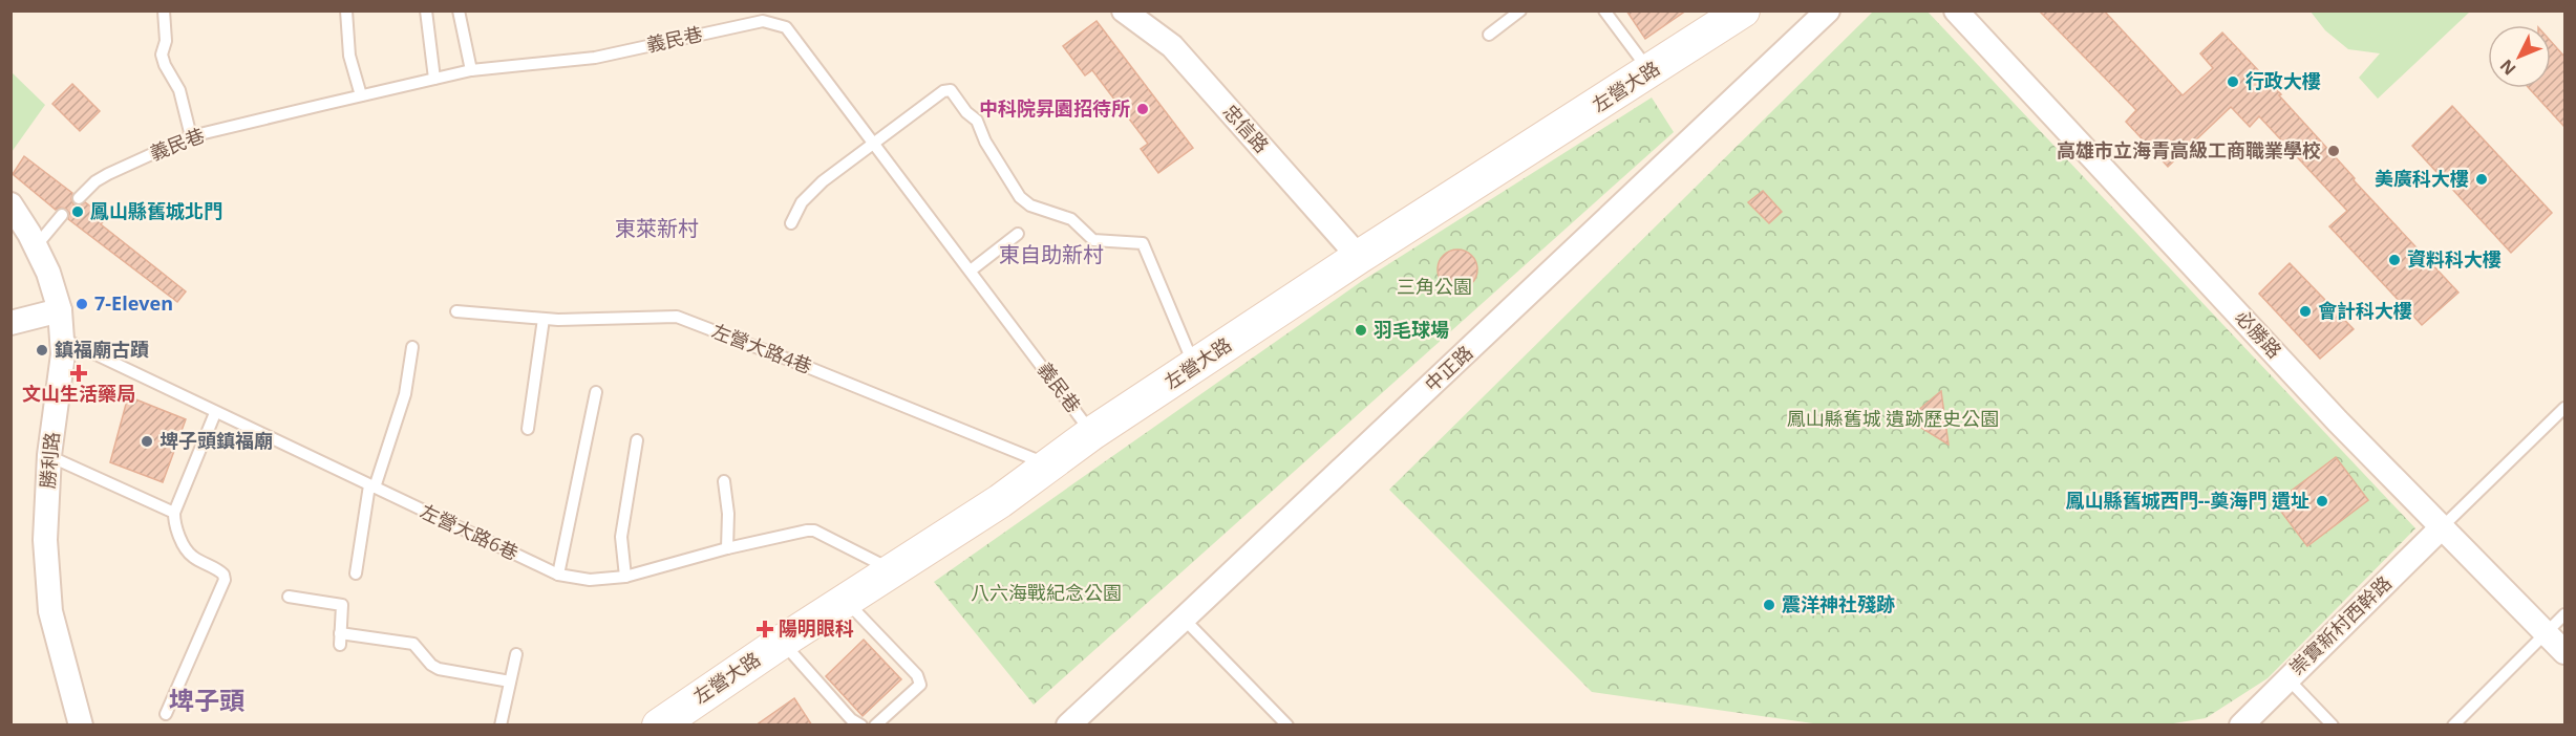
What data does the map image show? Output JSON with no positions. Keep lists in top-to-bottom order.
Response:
{
  "streets": {
    "street": [
      "左營大路",
      "忠信路",
      "必勝路",
      "中正路",
      "勝利路",
      "崇實新村西幹路"
    ],
    "lane": ["義民巷", "左營大路4巷", "左營大路6巷"]
  },
  "crossings": [
    ["義民巷", "左營大路"],
    ["左營大路", "忠信路"],
    ["左營大路", "左營大路4巷"],
    ["左營大路", "左營大路6巷"],
    ["必勝路", "崇實新村西幹路"],
    ["勝利路", "左營大路6巷"]
  ],
  "districts": ["東萊新村", "東自助新村", "埤子頭"],
  "parks": ["三角公園", "鳳山縣舊城 遺跡歷史公園", "八六海戰紀念公園"],
  "places": {
    "other": [
      "行政大樓",
      "中科院昇園招待所",
      "高雄市立海青高級工商職業學校",
      "美廣科大樓",
      "鳳山縣舊城北門",
      "資料科大樓",
      "7-Eleven",
      "會計科大樓",
      "羽毛球場",
      "鎮福廟古蹟",
      "埤子頭鎮福廟",
      "鳳山縣舊城西門--奠海門 遺址",
      "震洋神社殘跡"
    ],
    "health": ["文山生活藥局", "陽明眼科"]
  },
  "north": "bottom left"
}
